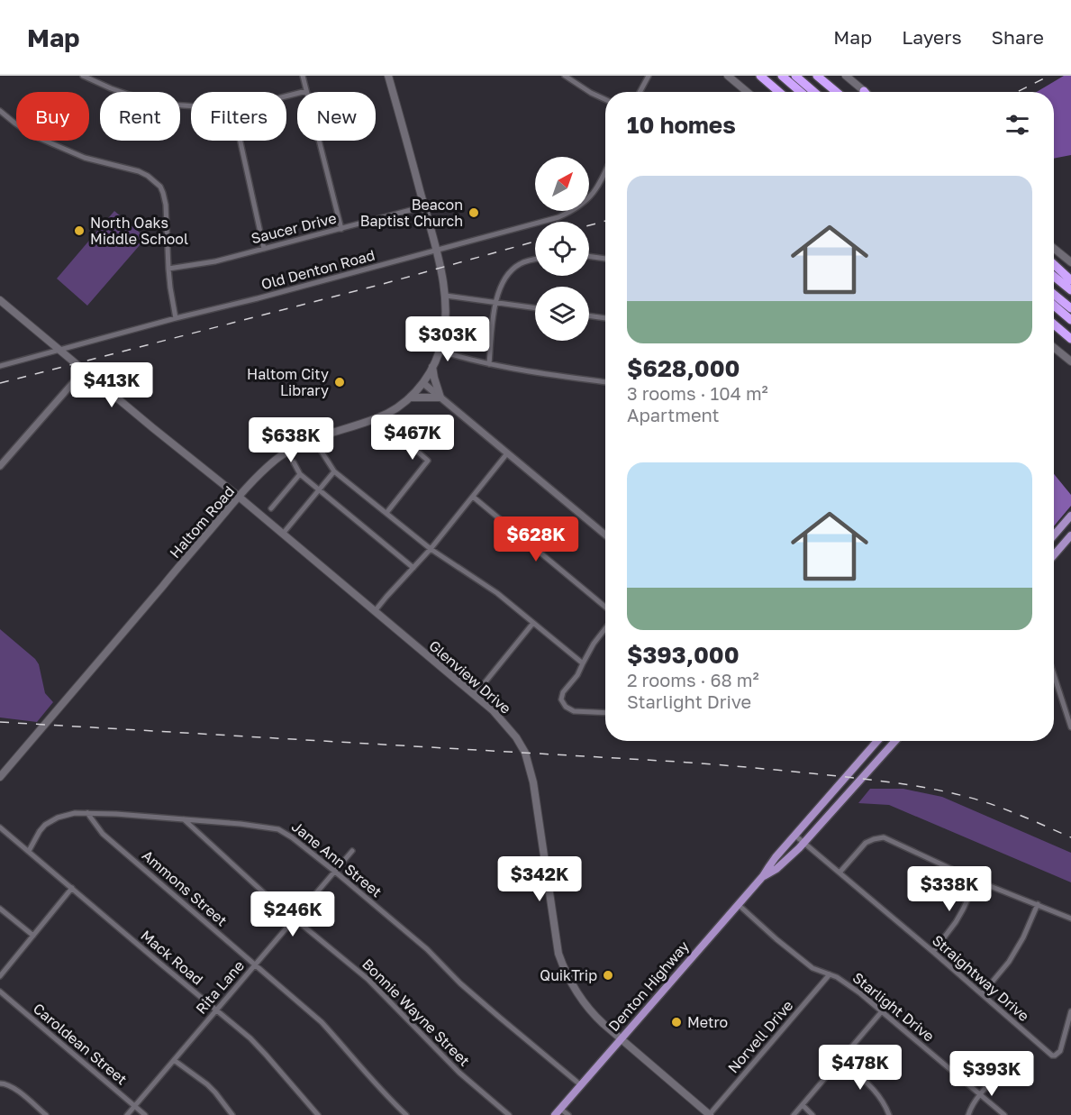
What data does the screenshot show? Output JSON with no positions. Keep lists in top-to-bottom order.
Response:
{
  "streets": {
    "main road": ["Haltom Road", "Glenview Drive", "Denton Highway"],
    "street": [
      "Saucer Drive",
      "Old Denton Road",
      "Jane Ann Street",
      "Ammons Street",
      "Mack Road",
      "Straightway Drive",
      "Rita Lane",
      "Starlight Drive",
      "Bonnie Wayne Street",
      "Norvell Drive",
      "Caroldean Street"
    ]
  },
  "crossings": [
    ["Saucer Drive", "Haltom Road"],
    ["Old Denton Road", "Haltom Road"],
    ["Old Denton Road", "Glenview Drive"],
    ["Haltom Road", "Glenview Drive"],
    ["Glenview Drive", "Denton Highway"],
    ["Glenview Drive", "Norvell Drive"],
    ["Jane Ann Street", "Ammons Street"],
    ["Jane Ann Street", "Mack Road"],
    ["Jane Ann Street", "Denton Highway"],
    ["Jane Ann Street", "Rita Lane"],
    ["Jane Ann Street", "Bonnie Wayne Street"],
    ["Ammons Street", "Rita Lane"],
    ["Mack Road", "Rita Lane"],
    ["Straightway Drive", "Denton Highway"],
    ["Denton Highway", "Starlight Drive"],
    ["Rita Lane", "Bonnie Wayne Street"],
    ["Rita Lane", "Caroldean Street"],
    ["Starlight Drive", "Norvell Drive"]
  ],
  "places": [
    "Beacon Baptist Church",
    "North Oaks Middle School",
    "Haltom City Library",
    "QuikTrip",
    "Metro"
  ],
  "north": "top right",
  "page": {
    "header": "Map",
    "nav": ["Map", "Layers", "Share"],
    "chip": [
      "Buy",
      "Rent",
      "Filters",
      "New"
    ],
    "heading": "10 homes",
    "list": [
      {
        "name": "$628,000",
        "note": "3 rooms · 104 m² · Apartment"
      },
      {
        "name": "$393,000",
        "note": "2 rooms · 68 m² · Starlight Drive"
      }
    ],
    "price": [
      "$303K",
      "$413K",
      "$467K",
      "$638K",
      "$628K",
      "$342K",
      "$338K",
      "$246K",
      "$478K",
      "$393K"
    ]
  }
}
